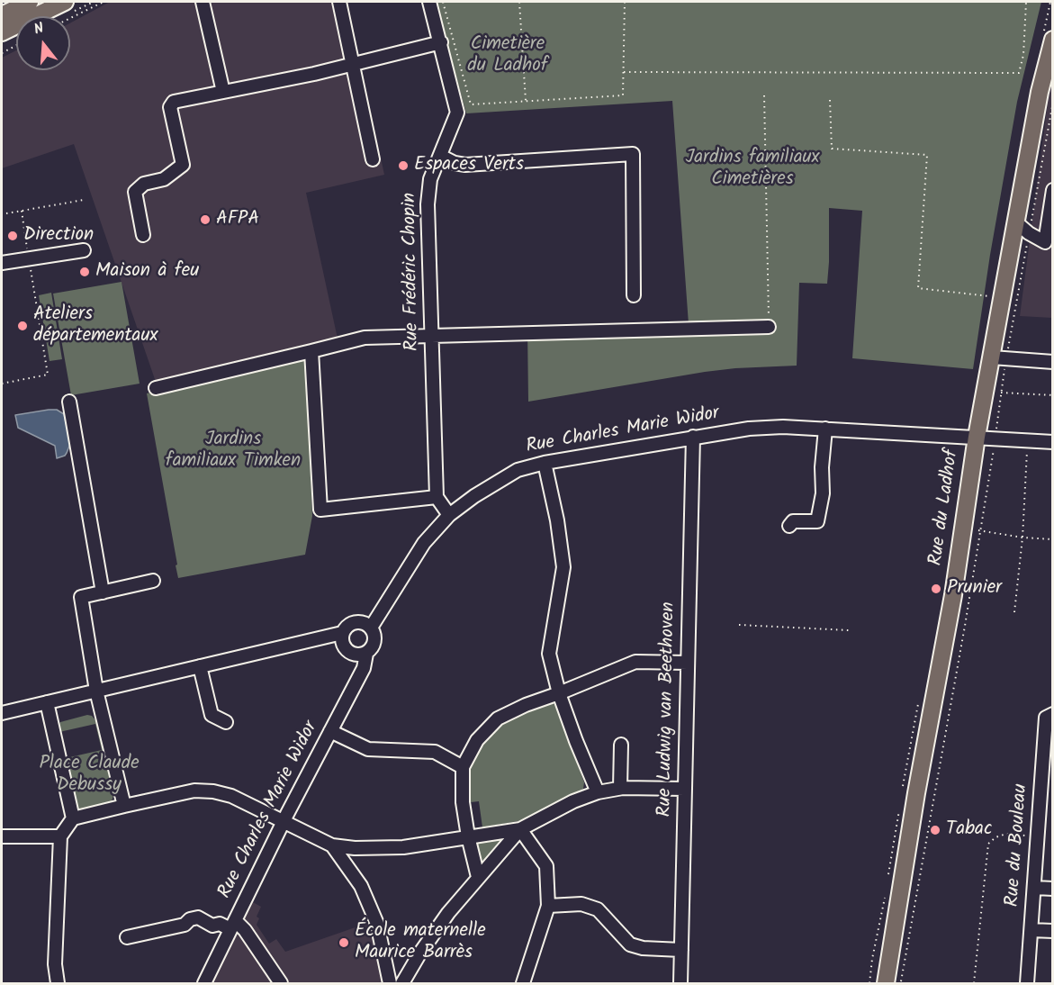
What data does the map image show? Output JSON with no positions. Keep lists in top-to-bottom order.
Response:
{
  "streets": {
    "main road": ["Rue du Ladhof"],
    "street": [
      "Rue Frédéric Chopin",
      "Rue Charles Marie Widor",
      "Rue Ludwig van Beethoven",
      "Rue du Bouleau"
    ]
  },
  "crossings": [
    ["Rue Charles Marie Widor", "Rue du Ladhof"],
    ["Rue Charles Marie Widor", "Rue Ludwig van Beethoven"]
  ],
  "parks": [
    "Cimetière du Ladhof",
    "Jardins familiaux Cimetières",
    "Jardins familiaux Timken",
    "Place Claude Debussy"
  ],
  "places": [
    "Espaces Verts",
    "AFPA",
    "Direction",
    "Maison à feu",
    "Ateliers départementaux",
    "Prunier",
    "Tabac",
    "École maternelle Maurice Barrès"
  ],
  "north": "top"
}
